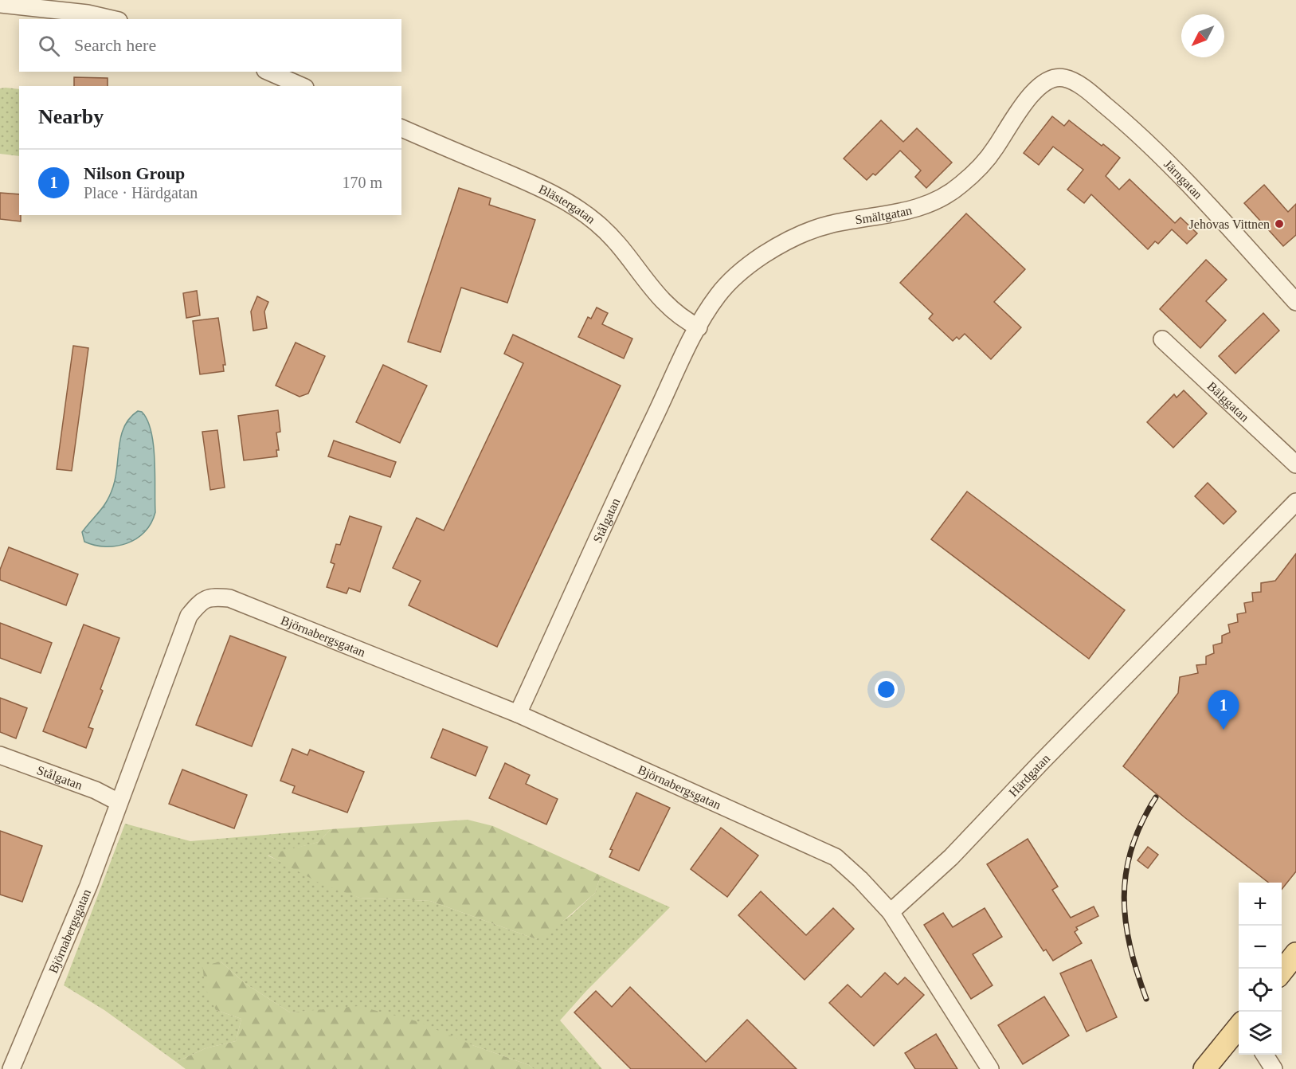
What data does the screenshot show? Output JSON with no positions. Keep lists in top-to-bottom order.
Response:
{
  "streets": {
    "street": [
      "Järngatan",
      "Blästergatan",
      "Smältgatan",
      "Bälggatan",
      "Stålgatan",
      "Björnabergsgatan",
      "Härdgatan"
    ]
  },
  "crossings": [
    ["Järngatan", "Smältgatan"],
    ["Blästergatan", "Smältgatan"],
    ["Blästergatan", "Stålgatan"],
    ["Smältgatan", "Stålgatan"],
    ["Stålgatan", "Björnabergsgatan"],
    ["Björnabergsgatan", "Härdgatan"]
  ],
  "places": ["Jehovas Vittnen"],
  "north": "bottom left",
  "page": {
    "search": "Search here",
    "heading": "Nearby",
    "list": [
      {
        "mark": "1",
        "name": "Nilson Group",
        "note": "Place · Härdgatan",
        "value": "170 m"
      }
    ],
    "pins": "1",
    "map_buttons": ["+", "−"]
  }
}
